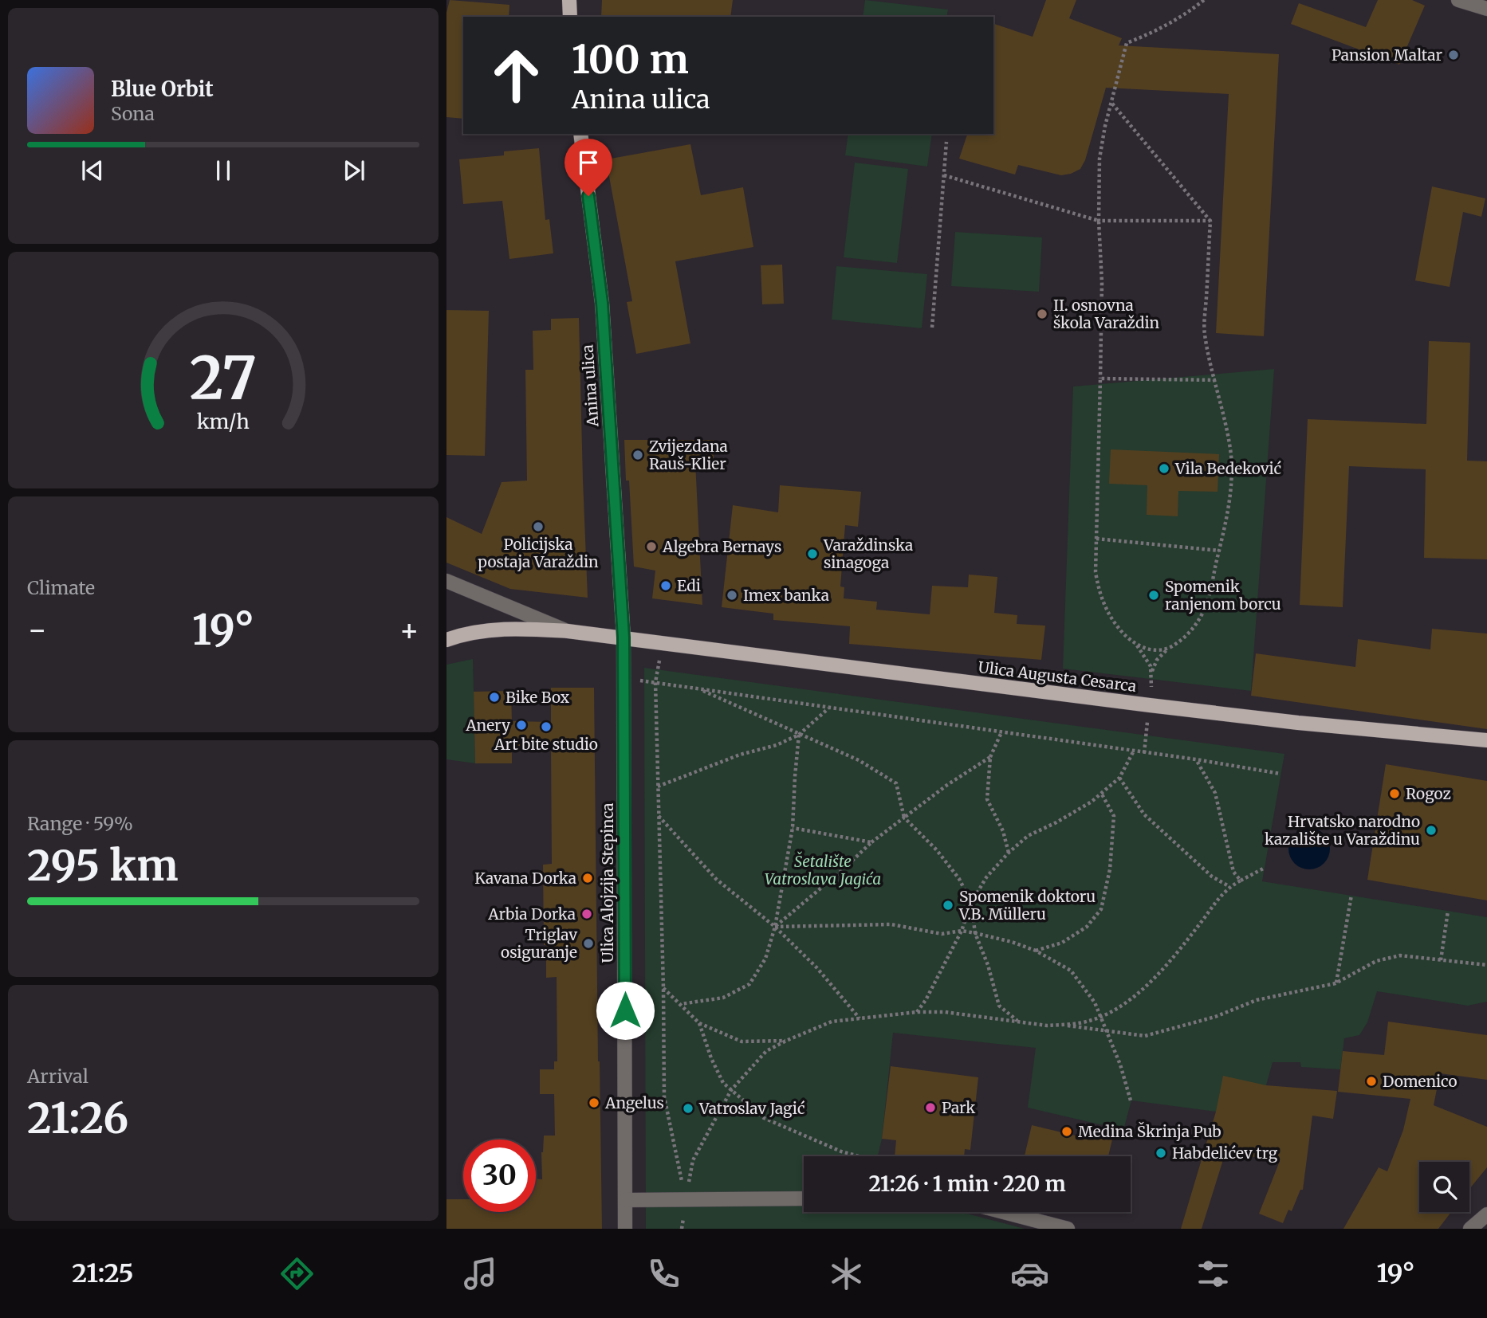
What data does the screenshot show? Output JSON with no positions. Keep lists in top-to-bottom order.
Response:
{
  "streets": {
    "main road": ["Anina ulica", "Ulica Augusta Cesarca"],
    "street": ["Ulica Alojzija Stepinca"]
  },
  "crossings": [
    ["Anina ulica", "Ulica Augusta Cesarca"],
    ["Anina ulica", "Ulica Alojzija Stepinca"],
    ["Ulica Augusta Cesarca", "Ulica Alojzija Stepinca"]
  ],
  "parks": ["Šetalište Vatroslava Jagića"],
  "places": [
    "Pansion Maltar",
    "II. osnovna škola Varaždin",
    "Zvijezdana Rauš-Klier",
    "Vila Bedeković",
    "Policijska postaja Varaždin",
    "Algebra Bernays",
    "Varaždinska sinagoga",
    "Edi",
    "Imex banka",
    "Spomenik ranjenom borcu",
    "Bike Box",
    "Anery",
    "Art bite studio",
    "Rogoz",
    "Hrvatsko narodno kazalište u Varaždinu",
    "Kavana Dorka",
    "Spomenik doktoru V.B. Mülleru",
    "Arbia Dorka",
    "Triglav osiguranje",
    "Domenico",
    "Angelus",
    "Park",
    "Vatroslav Jagić",
    "Medina Škrinja Pub",
    "Habdelićev trg"
  ],
  "page": {
    "turn": ["100 m", "Anina ulica"],
    "song": ["Blue Orbit", "Sona"],
    "tile": [
      "Climate",
      ["Range · 59%", "295 km"],
      ["Arrival", "21:26"]
    ],
    "heat": ["−", "19°", "+"],
    "limit": "30",
    "trip": "21:26 · 1 min · 220 m",
    "tabs": ["21:25", "19°"],
    "gauge": ["27", "km/h"]
  }
}
